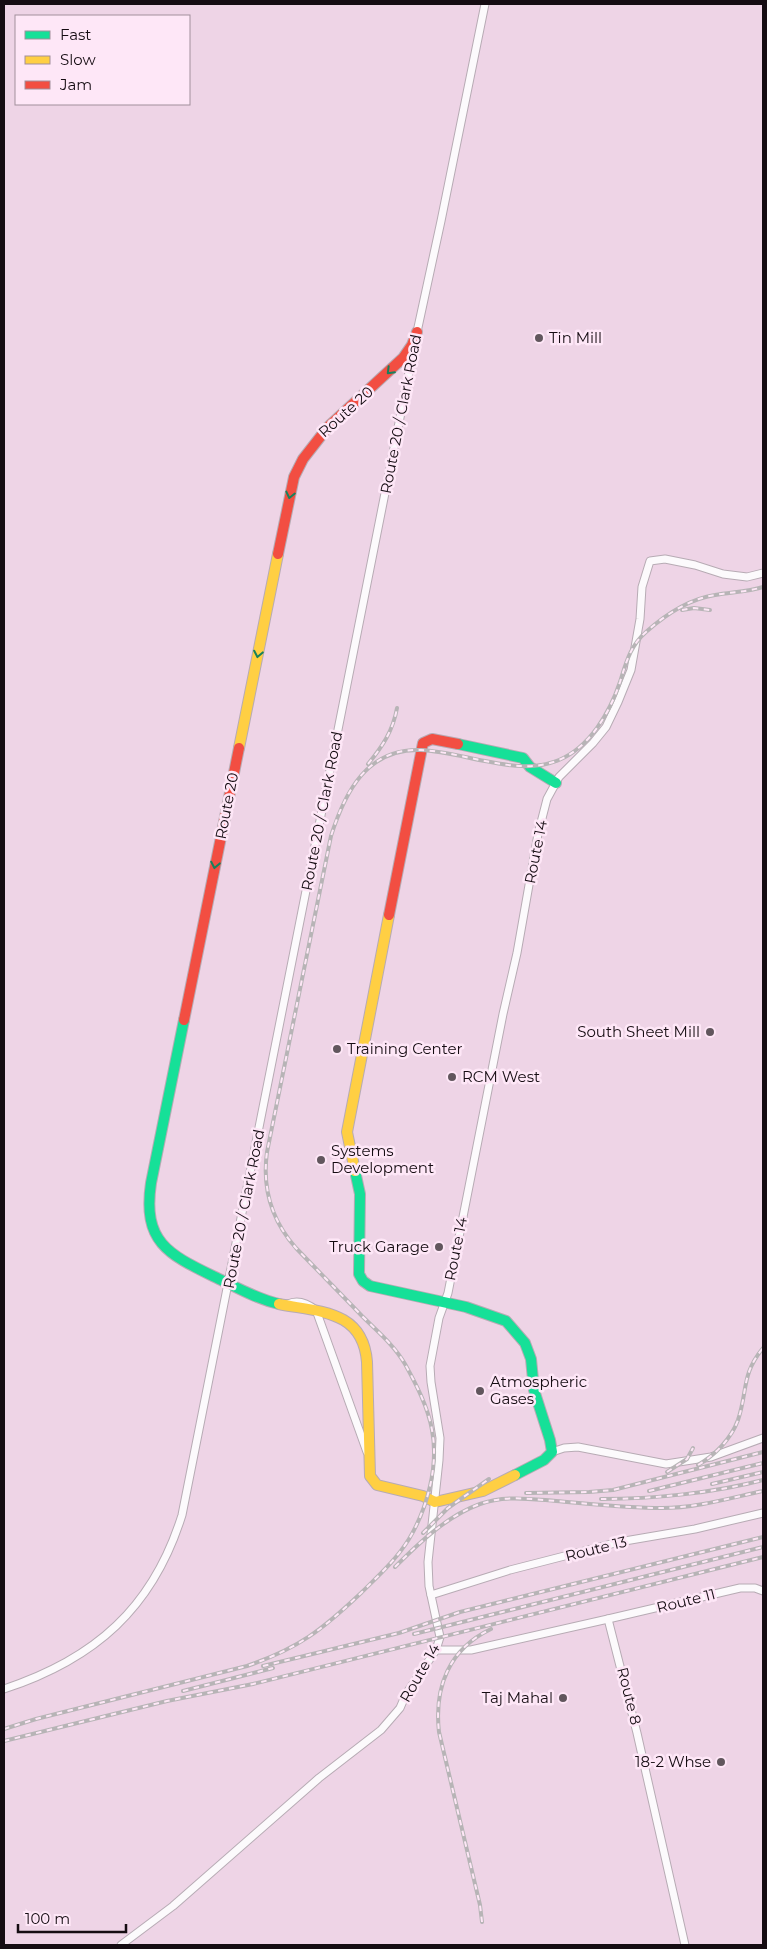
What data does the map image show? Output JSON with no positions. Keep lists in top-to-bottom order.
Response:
{
  "streets": {
    "street": [
      "Route 20",
      "Route 20 / Clark Road",
      "Route 14",
      "Route 13",
      "Route 11",
      "Route 8"
    ]
  },
  "crossings": [
    ["Route 20", "Route 20 / Clark Road"],
    ["Route 14", "Route 13"],
    ["Route 11", "Route 8"]
  ],
  "one_way": ["Route 20"],
  "places": [
    "Tin Mill",
    "South Sheet Mill",
    "Training Center",
    "RCM West",
    "Systems Development",
    "Truck Garage",
    "Atmospheric Gases",
    "Taj Mahal",
    "18-2 Whse"
  ],
  "legend": ["Fast", "Slow", "Jam"],
  "scale_bar": "100 m"
}
